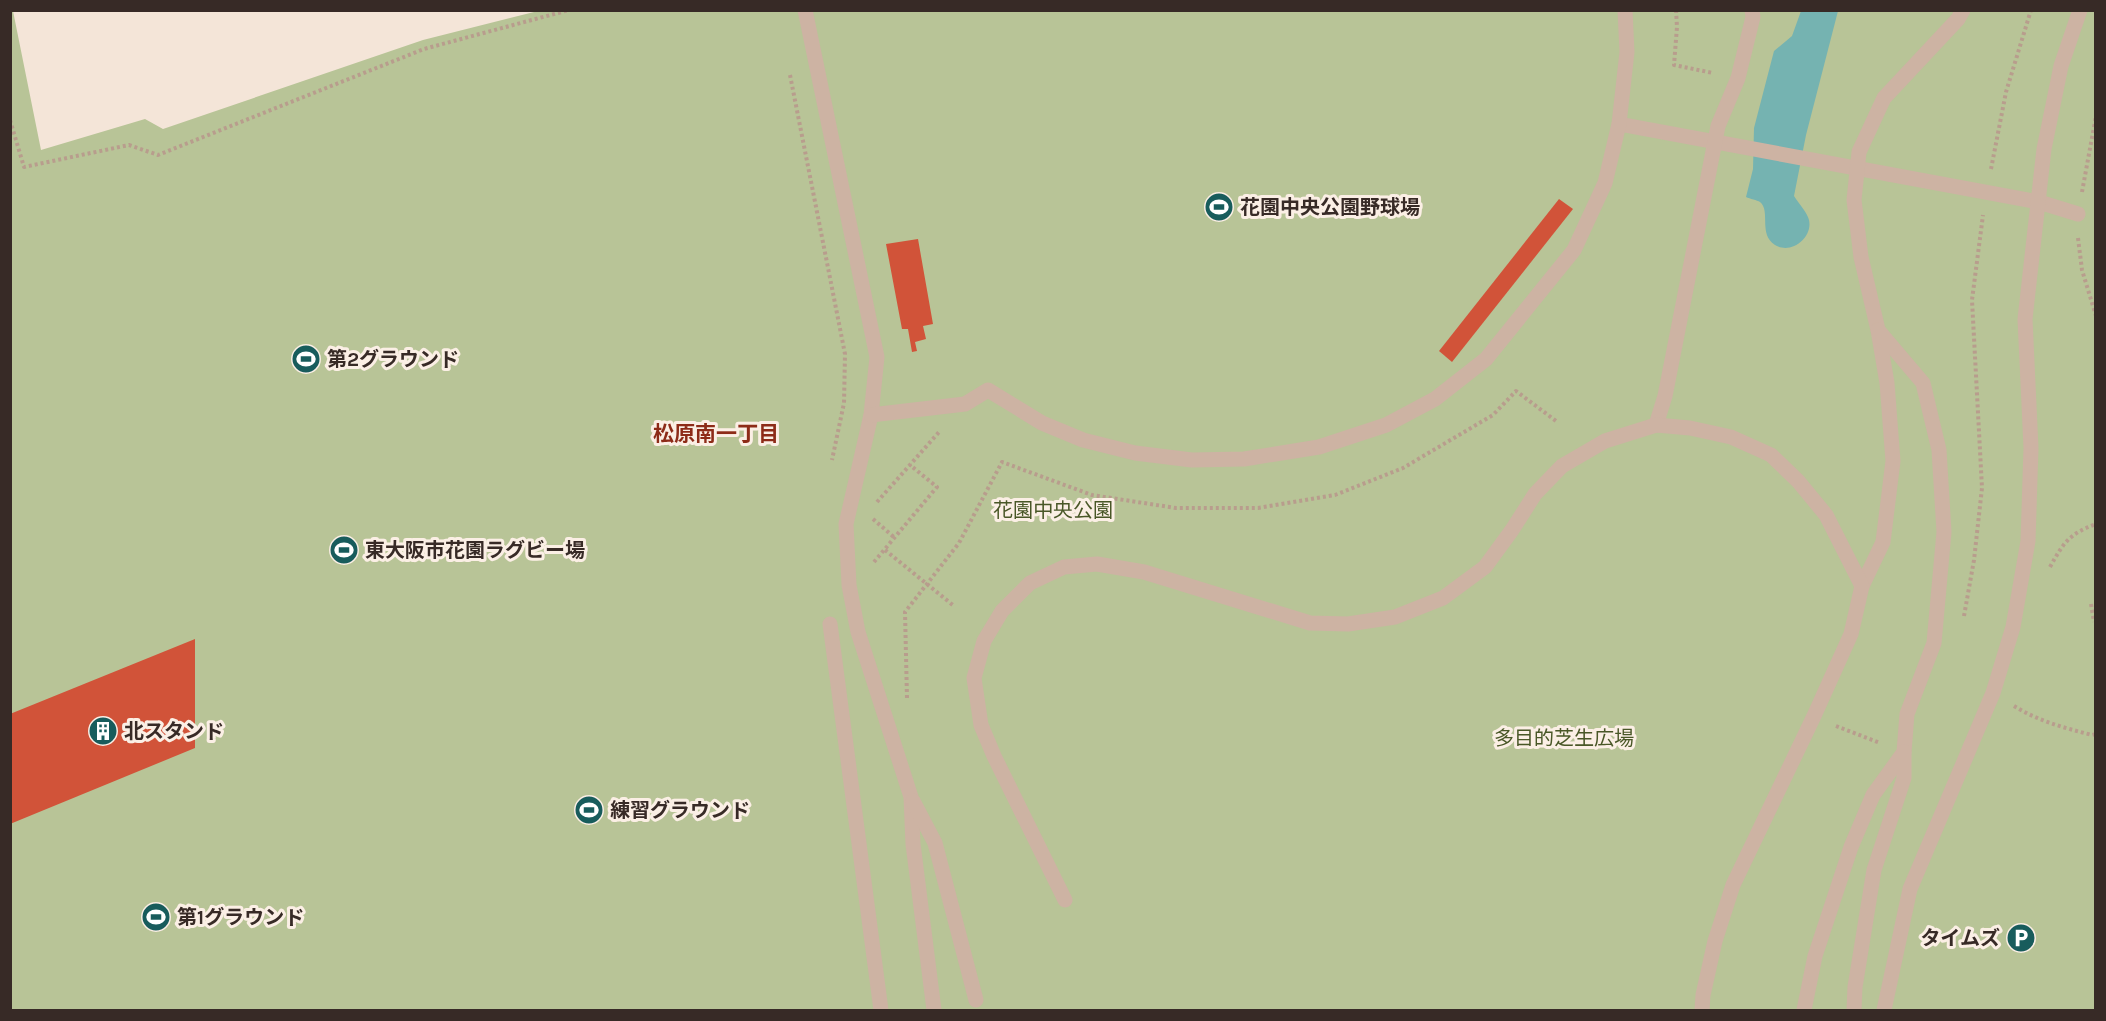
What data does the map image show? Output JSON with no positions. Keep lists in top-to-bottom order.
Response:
{
  "districts": ["松原南一丁目"],
  "parks": ["花園中央公園", "多目的芝生広場"],
  "places": {
    "sports": [
      "花園中央公園野球場",
      "第2グラウンド",
      "東大阪市花園ラグビー場",
      "練習グラウンド",
      "第1グラウンド"
    ],
    "building": ["北スタンド"],
    "parking": ["タイムズ"]
  }
}
